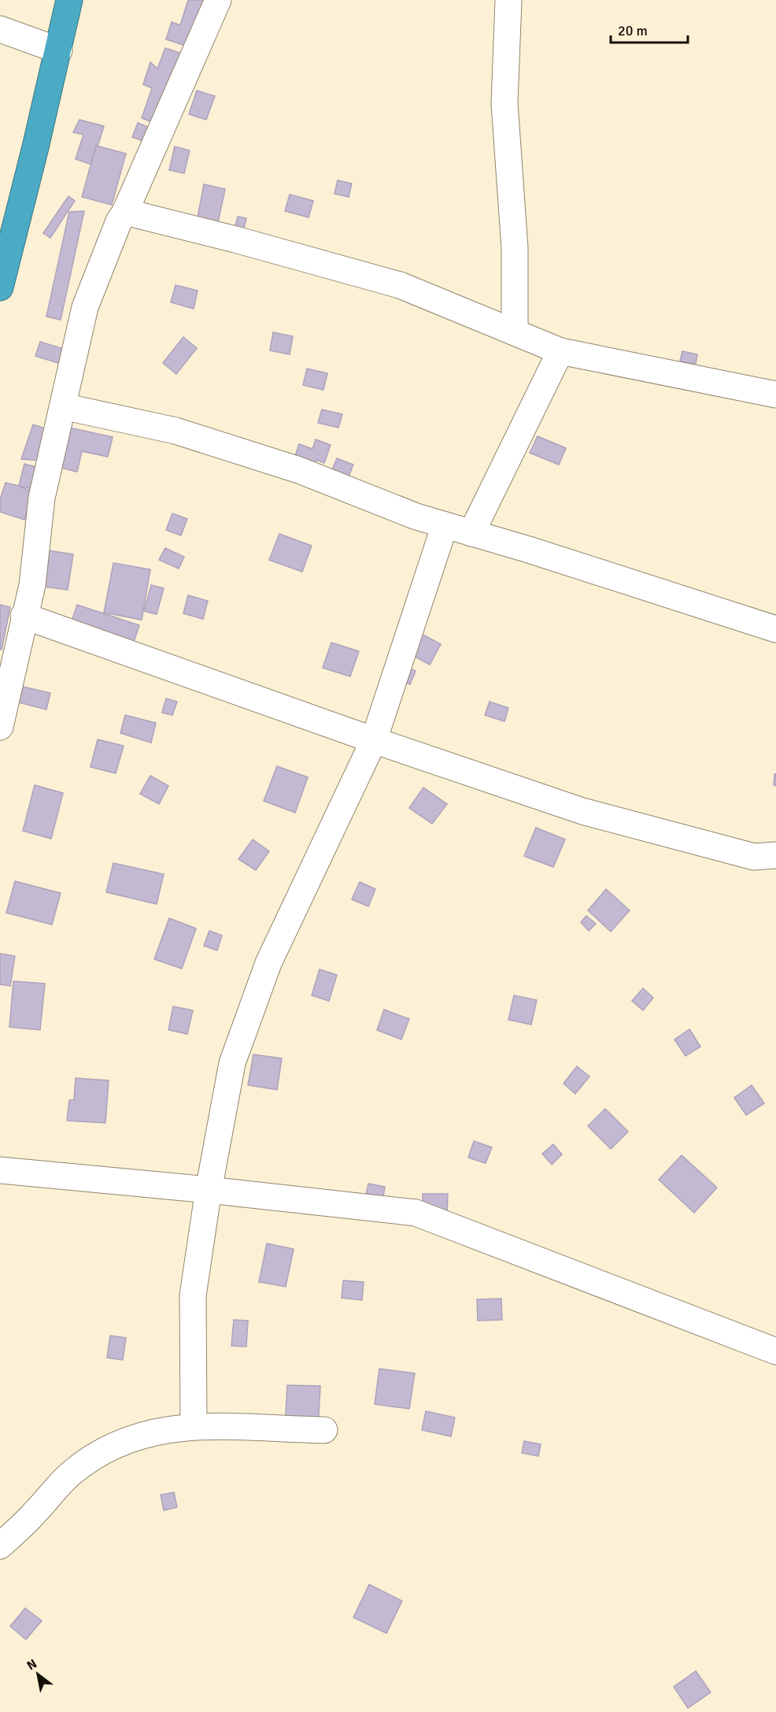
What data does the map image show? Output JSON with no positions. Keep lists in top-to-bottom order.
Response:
{
  "scale_bar": "20 m",
  "north": "top left"
}
